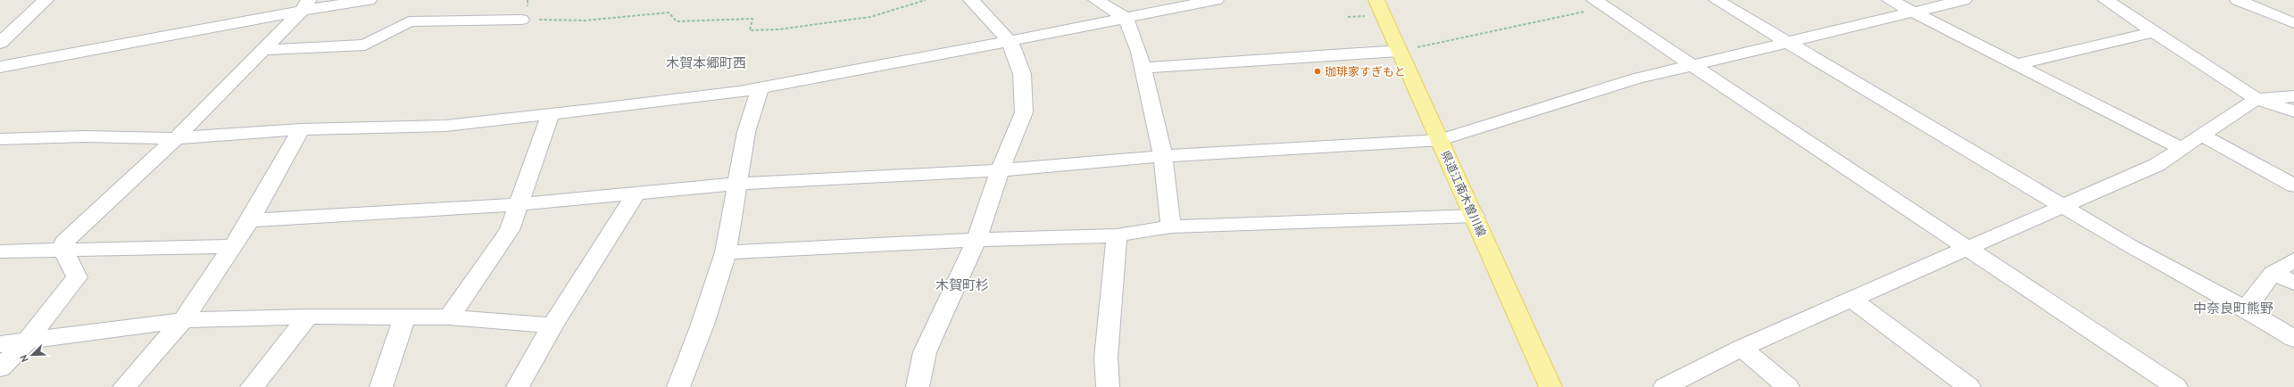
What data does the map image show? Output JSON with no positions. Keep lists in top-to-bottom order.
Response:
{
  "streets": {
    "main road": ["県道江南木曽川線"]
  },
  "districts": ["木賀本郷町西", "木賀町杉", "中奈良町熊野"],
  "places": ["珈琲家すぎもと"],
  "north": "bottom left"
}
